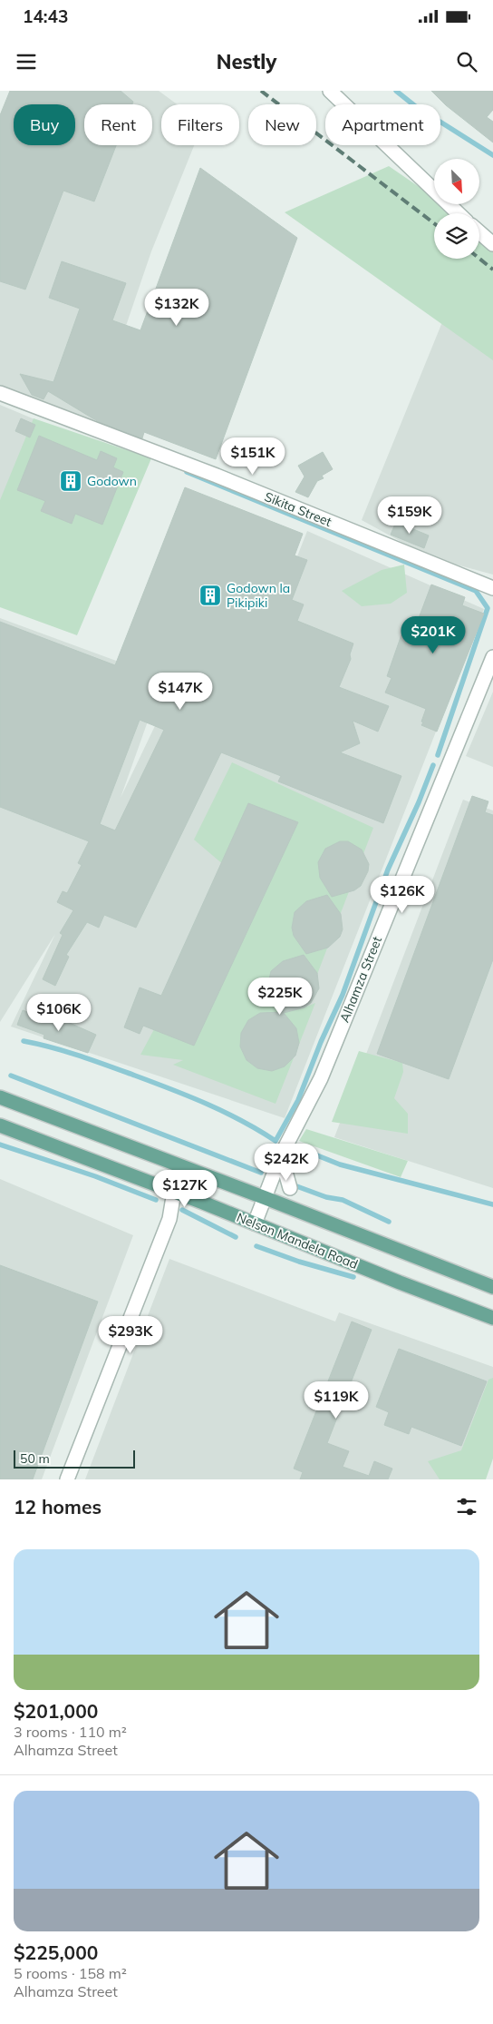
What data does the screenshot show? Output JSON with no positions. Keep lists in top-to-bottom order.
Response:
{
  "streets": {
    "main road": ["Nelson Mandela Road"],
    "street": ["Sikita Street", "Alhamza Street"]
  },
  "crossings": [
    ["Alhamza Street", "Nelson Mandela Road"]
  ],
  "places": {
    "building": ["Godown", "Godown la Pikipiki"]
  },
  "scale_bar": "50 m",
  "north": "bottom right",
  "page": {
    "status": "14:43",
    "header": "Nestly",
    "chip": [
      "Buy",
      "Rent",
      "Filters",
      "New",
      "Apartment"
    ],
    "price": [
      "$132K",
      "$151K",
      "$159K",
      "$201K",
      "$147K",
      "$126K",
      "$225K",
      "$106K",
      "$242K",
      "$127K",
      "$293K",
      "$119K"
    ],
    "scale": "50 m",
    "heading": "12 homes",
    "list": [
      {
        "name": "$201,000",
        "note": "3 rooms · 110 m² · Alhamza Street"
      },
      {
        "name": "$225,000",
        "note": "5 rooms · 158 m² · Alhamza Street"
      }
    ]
  }
}
